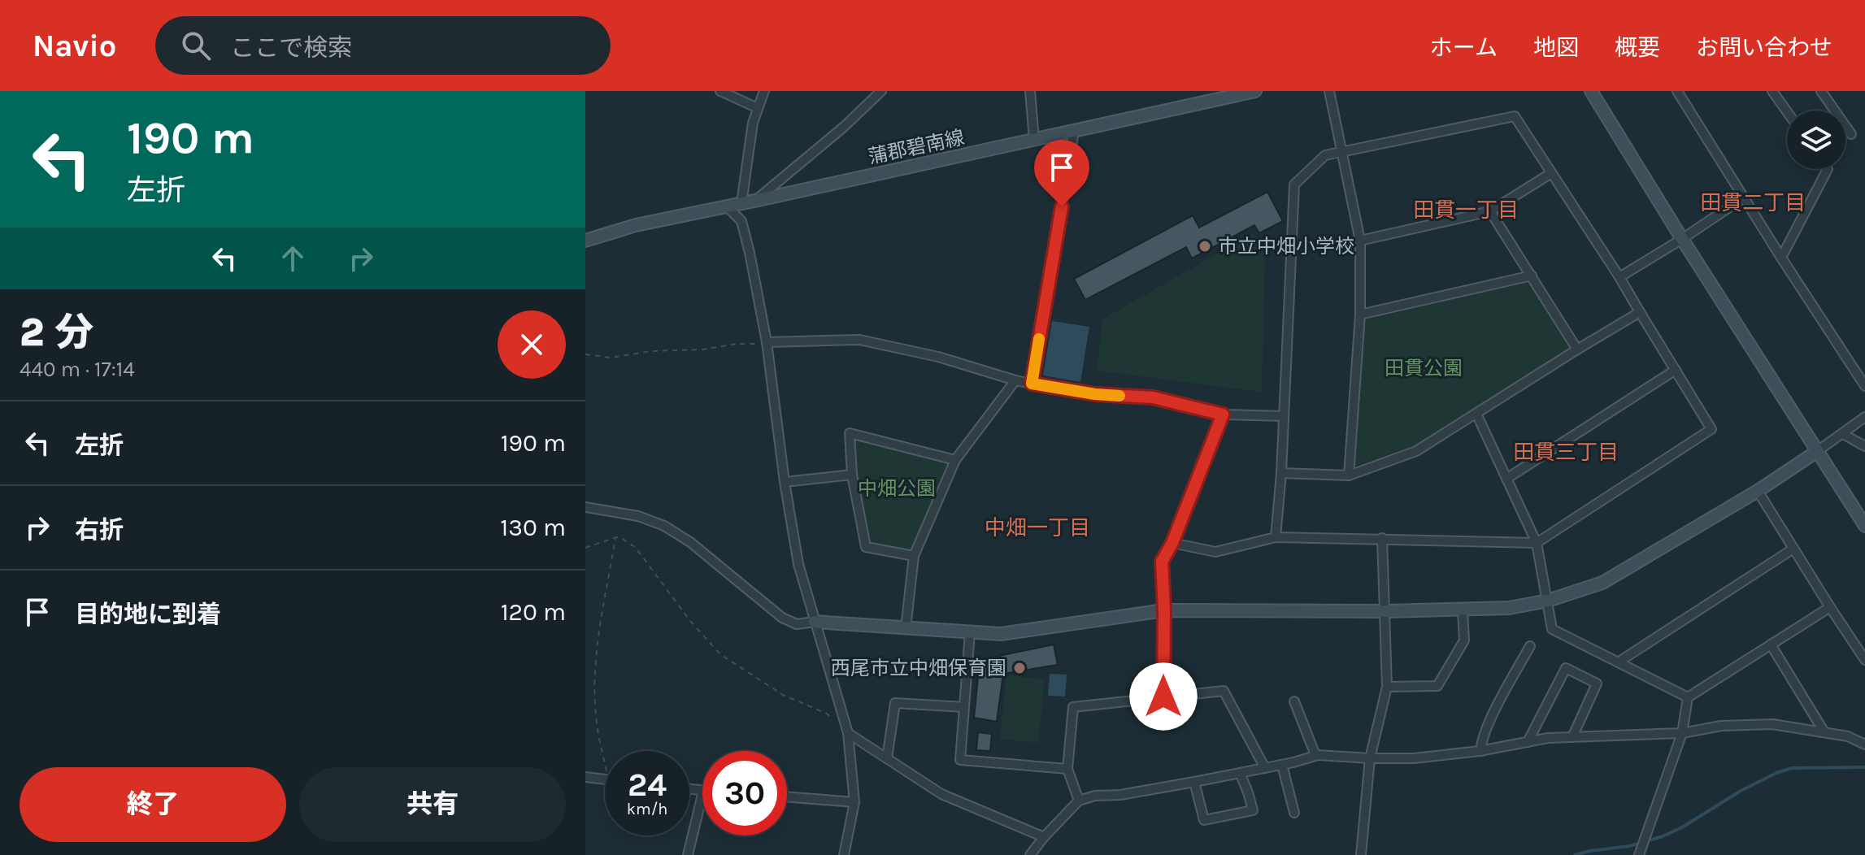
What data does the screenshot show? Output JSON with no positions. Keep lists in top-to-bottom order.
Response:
{
  "streets": {
    "street": ["蒲郡碧南線"]
  },
  "districts": [
    "田貫二丁目",
    "田貫一丁目",
    "田貫三丁目",
    "中畑一丁目"
  ],
  "parks": ["田貫公園", "中畑公園"],
  "places": ["市立中畑小学校", "西尾市立中畑保育園"],
  "page": {
    "header": "Navio",
    "search": "ここで検索",
    "nav": [
      "ホーム",
      "地図",
      "概要",
      "お問い合わせ"
    ],
    "turn": ["190 m", "左折"],
    "heading": ["2 分", "440 m · 17:14"],
    "list": [
      {
        "name": "左折",
        "value": "190 m"
      },
      {
        "name": "右折",
        "value": "130 m"
      },
      {
        "name": "目的地に到着",
        "value": "120 m"
      }
    ],
    "speed": "24 km/h",
    "limit": "30",
    "buttons": ["終了", "共有"]
  }
}
